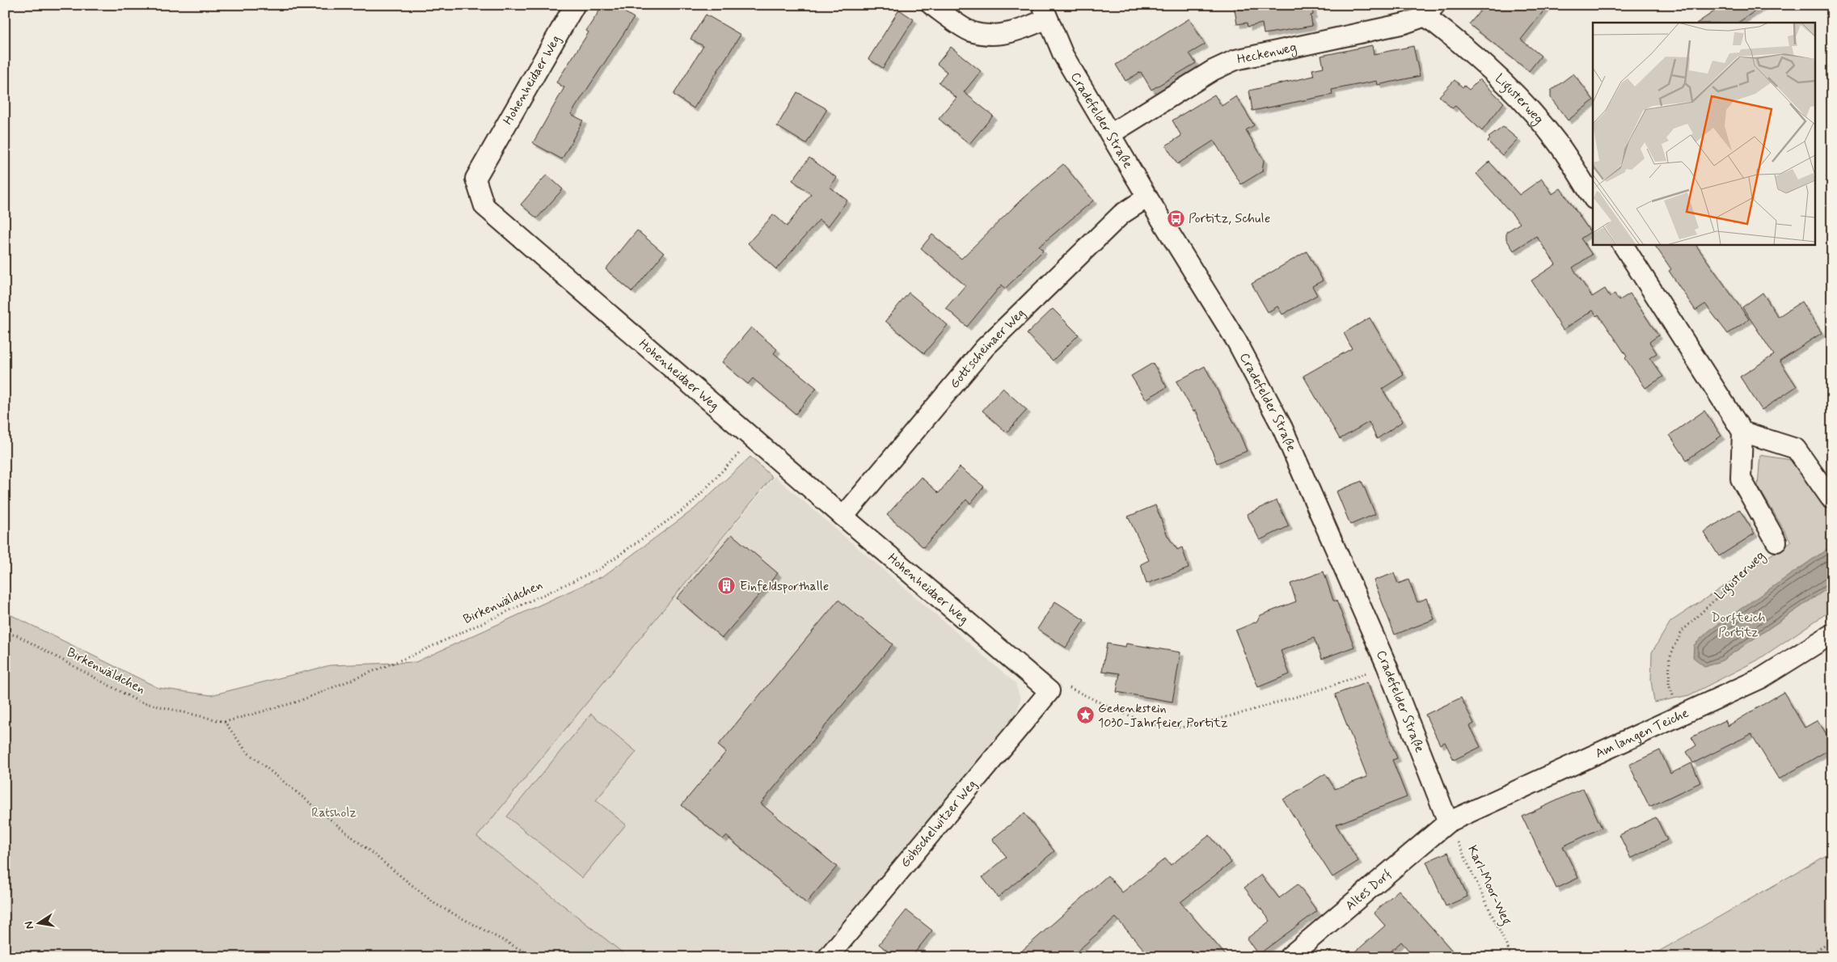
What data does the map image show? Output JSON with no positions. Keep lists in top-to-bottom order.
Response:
{
  "streets": {
    "street": [
      "Heckenweg",
      "Hohenheidaer Weg",
      "Ligusterweg",
      "Cradefelder Straße",
      "Gottscheinaer Weg",
      "Am langen Teiche",
      "Göbschelwitzer Weg",
      "Altes Dorf"
    ],
    "path": ["Birkenwäldchen", "Karl-Moor-Weg"]
  },
  "crossings": [
    ["Heckenweg", "Ligusterweg"],
    ["Heckenweg", "Cradefelder Straße"],
    ["Hohenheidaer Weg", "Gottscheinaer Weg"],
    ["Hohenheidaer Weg", "Birkenwäldchen"],
    ["Hohenheidaer Weg", "Göbschelwitzer Weg"],
    ["Ligusterweg", "Am langen Teiche"],
    ["Cradefelder Straße", "Gottscheinaer Weg"],
    ["Cradefelder Straße", "Am langen Teiche"],
    ["Cradefelder Straße", "Karl-Moor-Weg"],
    ["Cradefelder Straße", "Altes Dorf"],
    ["Am langen Teiche", "Karl-Moor-Weg"],
    ["Am langen Teiche", "Altes Dorf"],
    ["Karl-Moor-Weg", "Altes Dorf"]
  ],
  "parks": ["Dorfteich Portitz", "Ratsholz"],
  "places": {
    "bus stop": ["Portitz, Schule"],
    "building": ["Einfeldsporthalle"],
    "place": ["Gedenkstein 1030-Jahrfeier Portitz"]
  },
  "north": "left"
}
